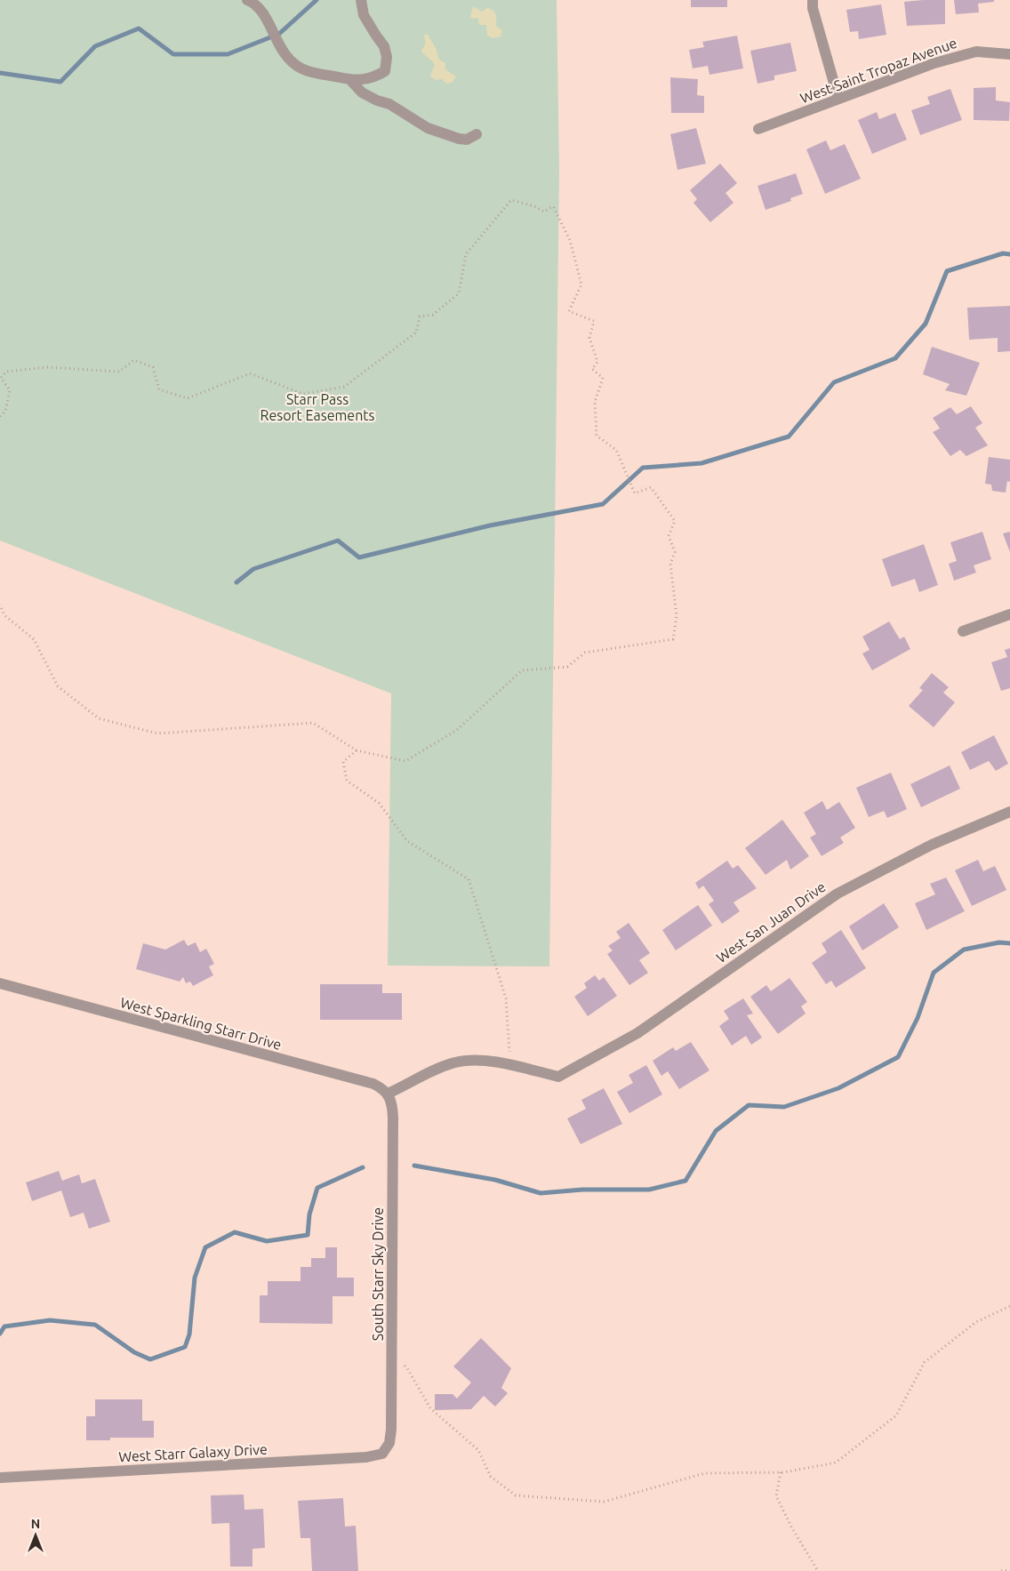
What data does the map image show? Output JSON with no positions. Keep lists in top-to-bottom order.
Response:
{
  "streets": {
    "street": [
      "West Saint Tropaz Avenue",
      "West San Juan Drive",
      "West Sparkling Starr Drive",
      "South Starr Sky Drive",
      "West Starr Galaxy Drive"
    ]
  },
  "crossings": [
    ["West Sparkling Starr Drive", "South Starr Sky Drive"],
    ["South Starr Sky Drive", "West Starr Galaxy Drive"]
  ],
  "parks": ["Starr Pass Resort Easements"],
  "north": "top"
}
